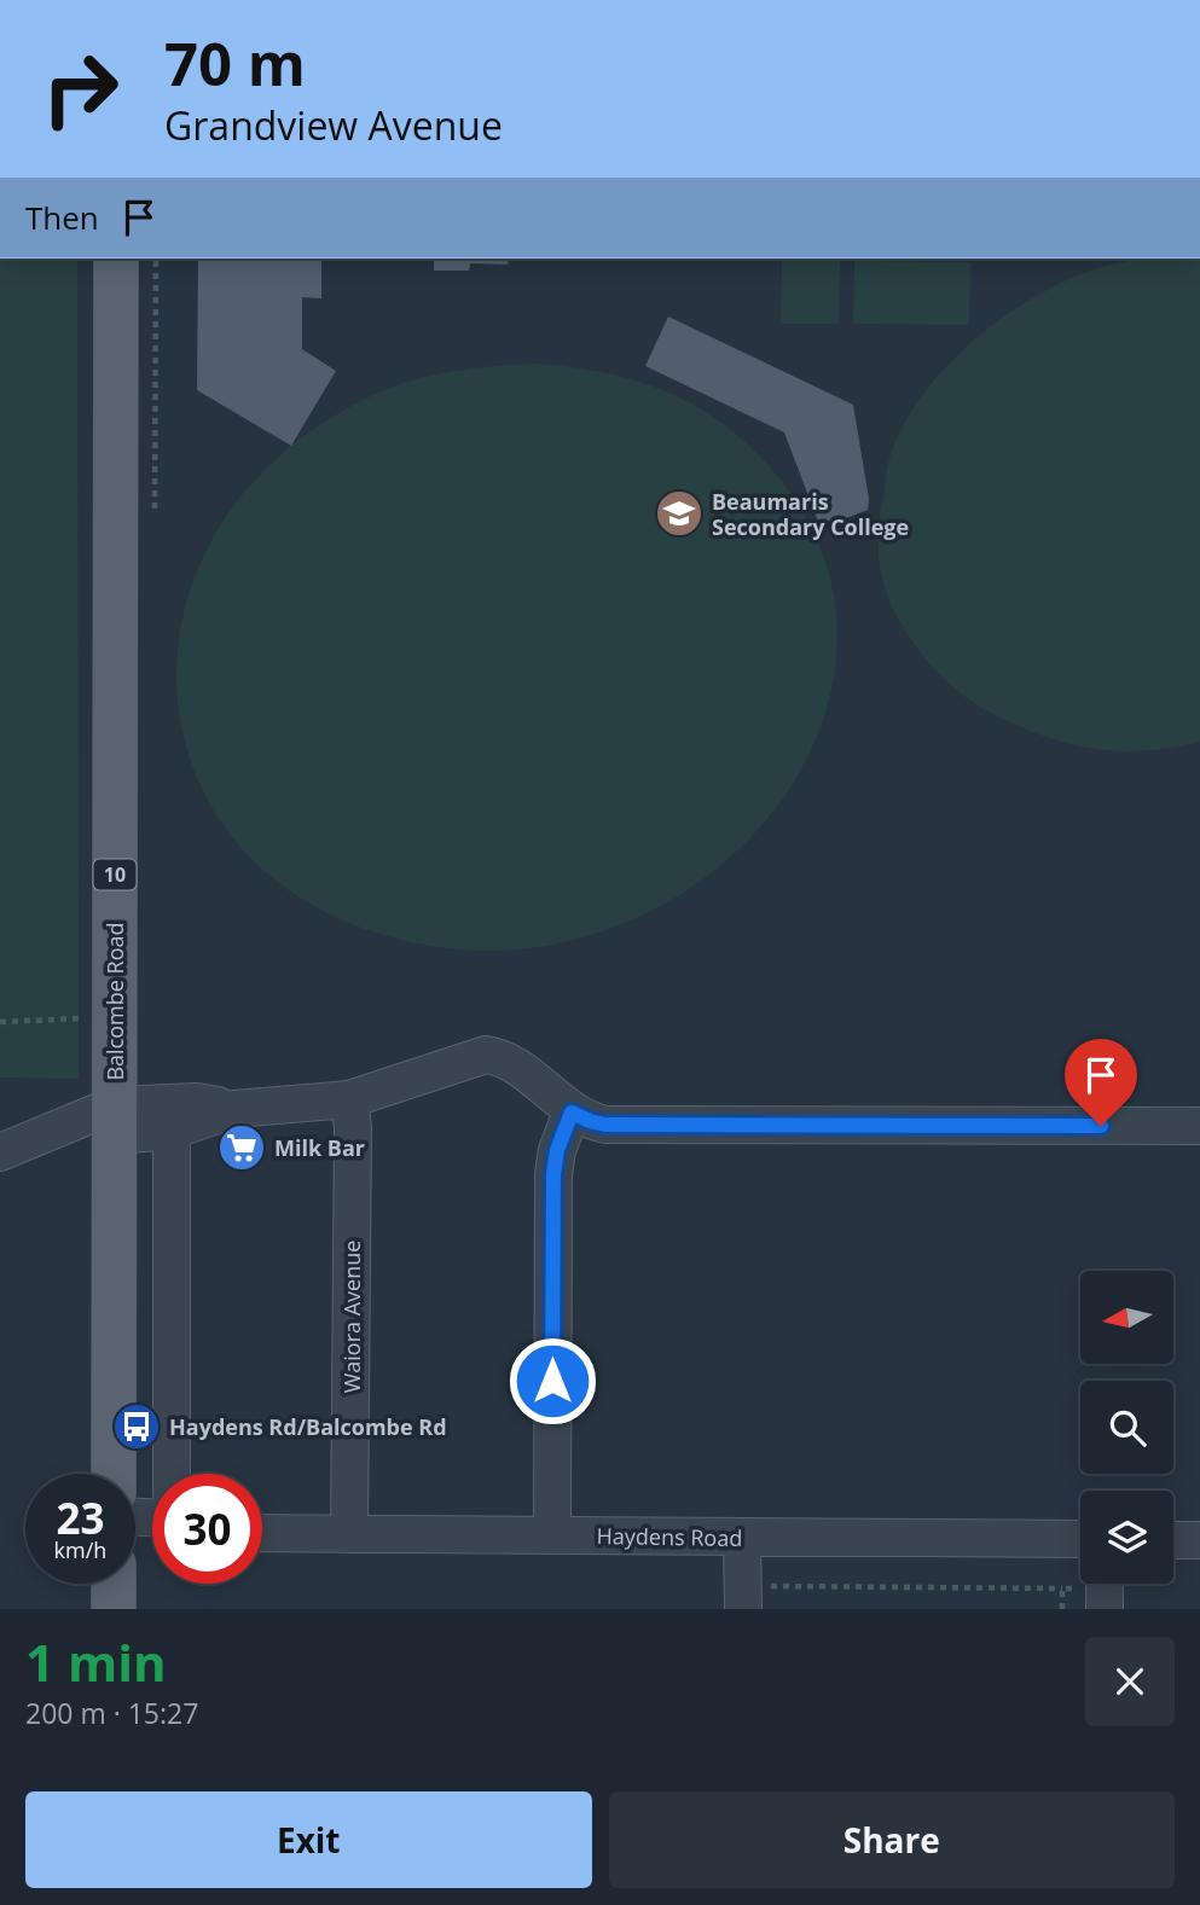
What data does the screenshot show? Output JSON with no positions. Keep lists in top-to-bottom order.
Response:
{
  "streets": {
    "main road": ["10", "Balcombe Road"],
    "street": ["Waiora Avenue", "Haydens Road"]
  },
  "crossings": [
    ["Waiora Avenue", "Haydens Road"]
  ],
  "places": {
    "school or university": ["Beaumaris Secondary College"],
    "supermarket": ["Milk Bar"],
    "bus stop": ["Haydens Rd/Balcombe Rd"]
  },
  "north": "left",
  "page": {
    "turn": ["70 m", "Grandview Avenue"],
    "then": "Then",
    "speed": "23 km/h",
    "limit": "30",
    "heading": ["1 min", "200 m · 15:27"],
    "buttons": ["Exit", "Share"]
  }
}
